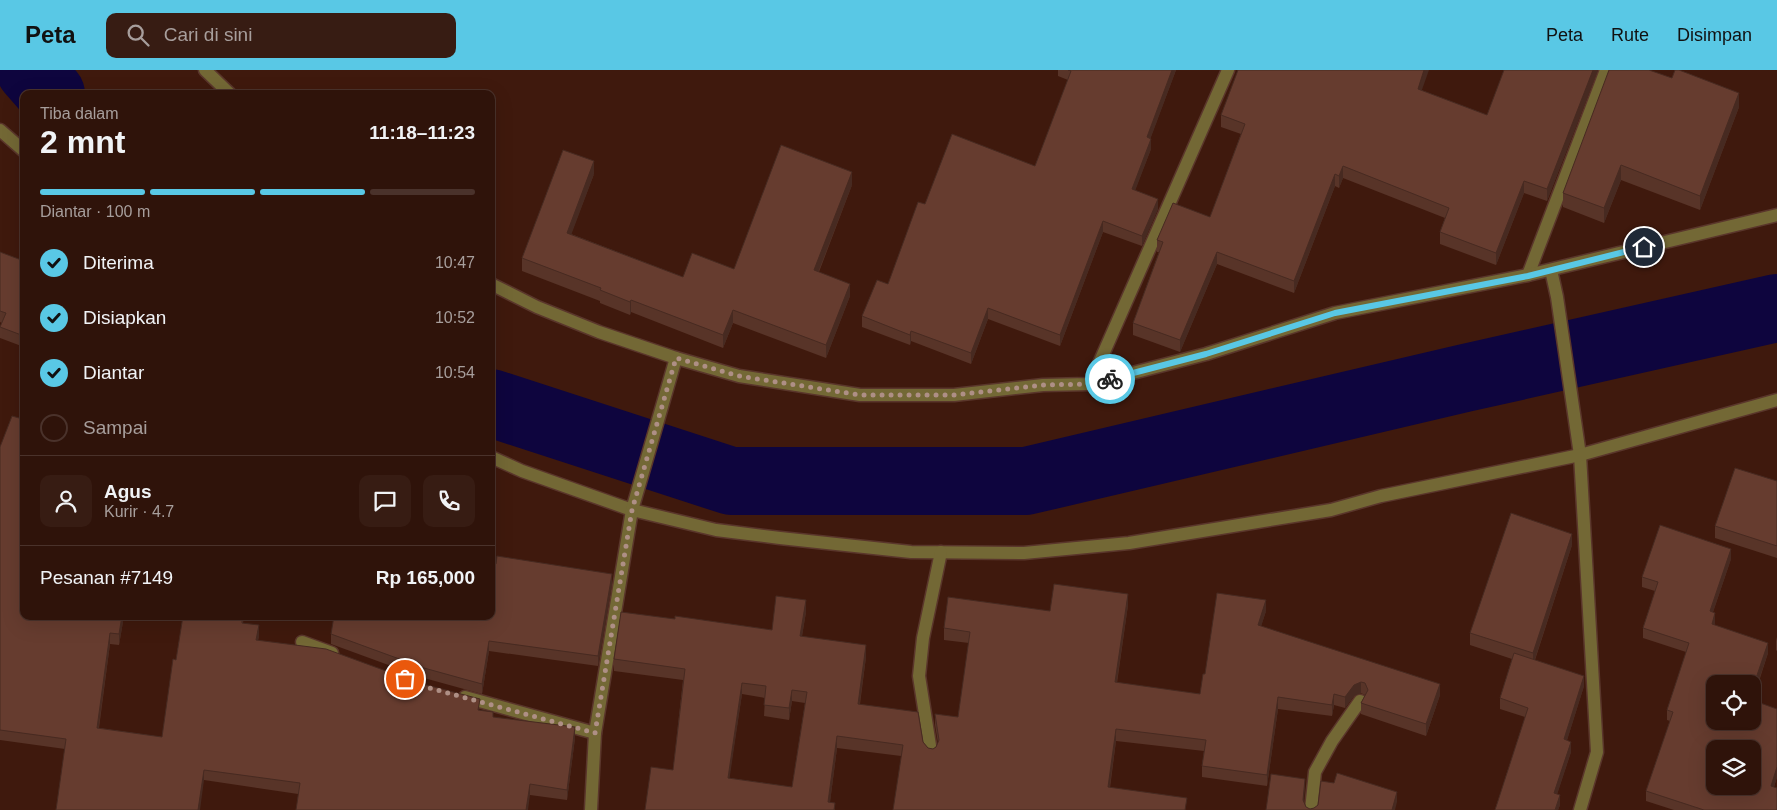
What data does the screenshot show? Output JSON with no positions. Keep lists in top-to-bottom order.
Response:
{
  "page": {
    "header": "Peta",
    "search": "Cari di sini",
    "nav": ["Peta", "Rute", "Disimpan"],
    "heading": ["2 mnt", "Tiba dalam", "11:18–11:23"],
    "panel": [
      "Agus",
      "Kurir · 4.7",
      "Pesanan #7149",
      "Rp 165,000"
    ],
    "bar": "Diantar · 100 m",
    "list": [
      ["Diterima", "10:47"],
      ["Disiapkan", "10:52"],
      ["Diantar", "10:54"],
      "Sampai"
    ]
  }
}
